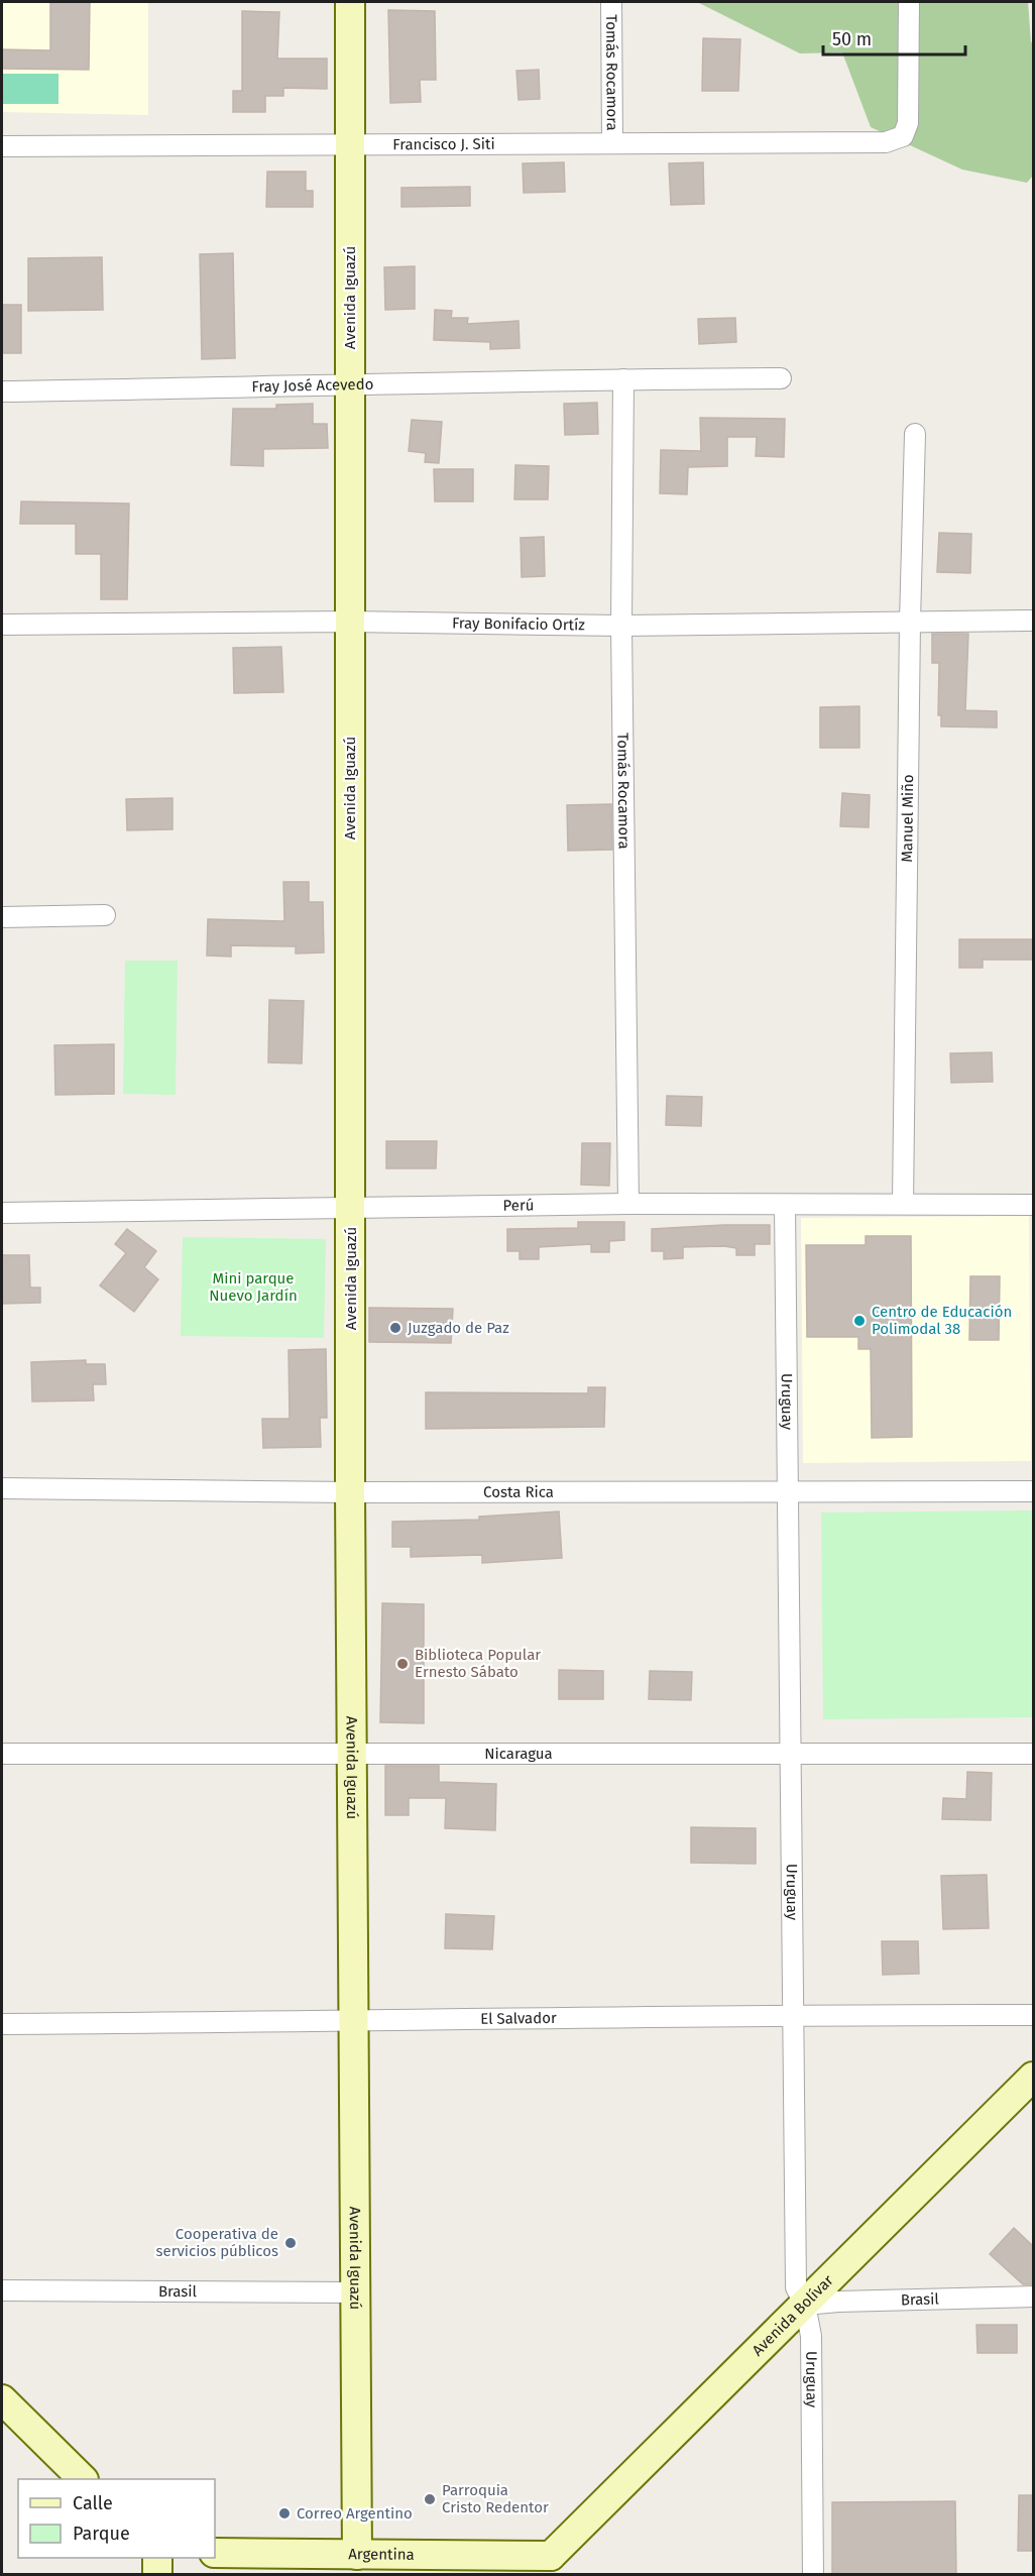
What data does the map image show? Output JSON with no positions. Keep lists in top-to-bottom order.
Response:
{
  "streets": {
    "main road": ["Avenida Iguazú", "Avenida Bolívar", "Argentina"],
    "street": [
      "Tomás Rocamora",
      "Francisco J. Siti",
      "Fray José Acevedo",
      "Fray Bonifacio Ortíz",
      "Manuel Miño",
      "Perú",
      "Uruguay",
      "Costa Rica",
      "Nicaragua",
      "El Salvador",
      "Brasil"
    ]
  },
  "crossings": [
    ["Tomás Rocamora", "Francisco J. Siti"],
    ["Tomás Rocamora", "Fray José Acevedo"],
    ["Tomás Rocamora", "Fray Bonifacio Ortíz"],
    ["Tomás Rocamora", "Perú"],
    ["Francisco J. Siti", "Avenida Iguazú"],
    ["Avenida Iguazú", "Fray José Acevedo"],
    ["Avenida Iguazú", "Fray Bonifacio Ortíz"],
    ["Avenida Iguazú", "Perú"],
    ["Avenida Iguazú", "Costa Rica"],
    ["Avenida Iguazú", "Nicaragua"],
    ["Avenida Iguazú", "El Salvador"],
    ["Avenida Iguazú", "Brasil"],
    ["Avenida Iguazú", "Argentina"],
    ["Fray Bonifacio Ortíz", "Manuel Miño"],
    ["Manuel Miño", "Perú"],
    ["Perú", "Uruguay"],
    ["Uruguay", "Costa Rica"],
    ["Uruguay", "Nicaragua"],
    ["Uruguay", "El Salvador"],
    ["Uruguay", "Brasil"],
    ["Uruguay", "Avenida Bolívar"],
    ["Brasil", "Avenida Bolívar"],
    ["Avenida Bolívar", "Argentina"]
  ],
  "parks": ["Mini parque Nuevo Jardín"],
  "places": [
    "Centro de Educación Polimodal 38",
    "Juzgado de Paz",
    "Biblioteca Popular Ernesto Sábato",
    "Cooperativa de servicios públicos",
    "Parroquia Cristo Redentor",
    "Correo Argentino"
  ],
  "legend": ["Calle", "Parque"],
  "scale_bar": "50 m"
}
